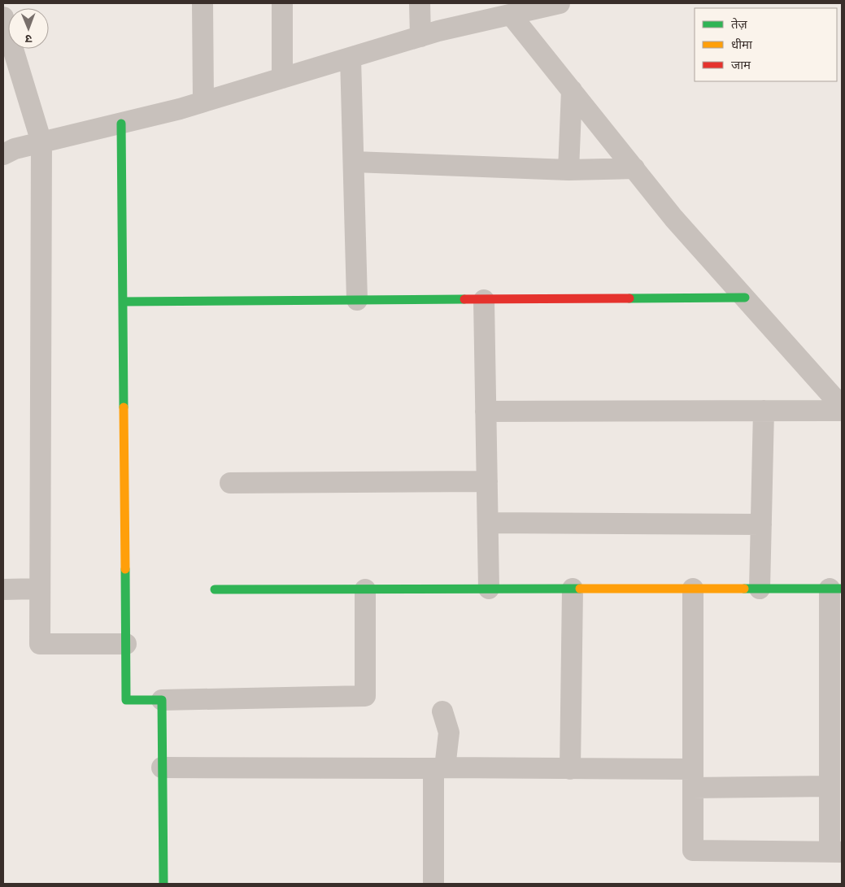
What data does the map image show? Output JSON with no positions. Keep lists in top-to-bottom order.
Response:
{
  "legend": ["तेज़", "धीमा", "जाम"],
  "north": "bottom"
}
